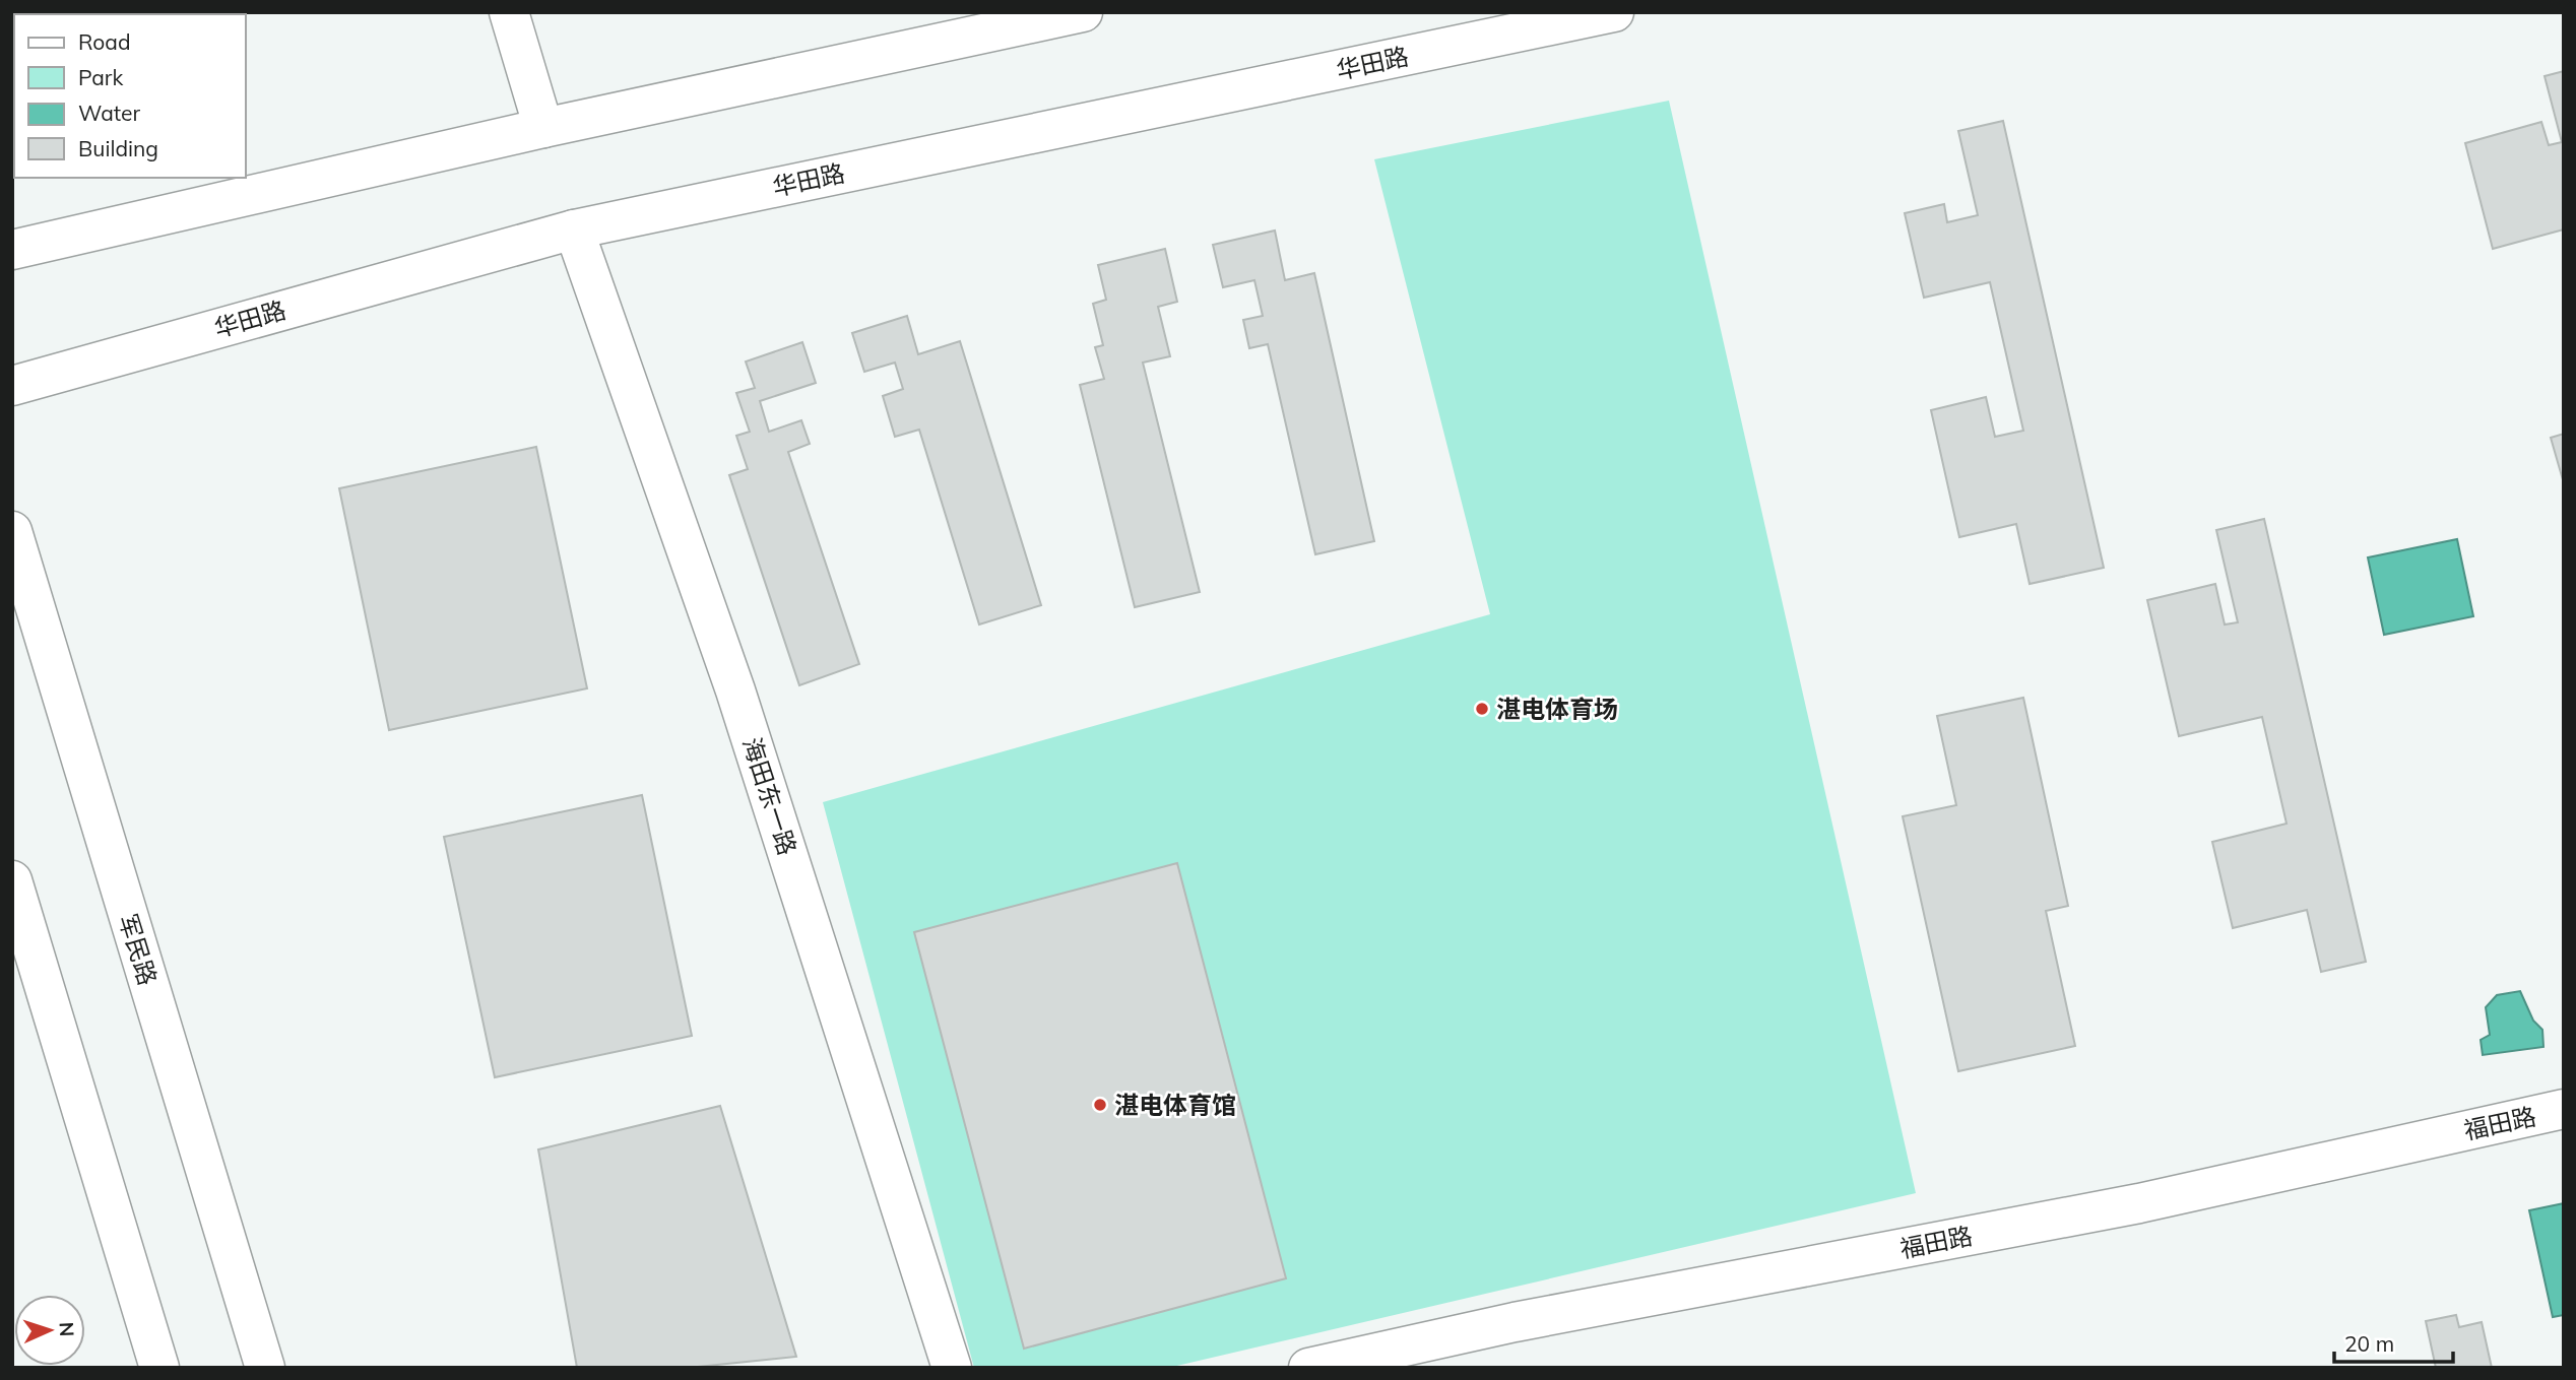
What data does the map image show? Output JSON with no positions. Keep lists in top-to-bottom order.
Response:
{
  "streets": {
    "street": [
      "华田路",
      "海田东一路",
      "军民路",
      "福田路"
    ]
  },
  "crossings": [
    ["华田路", "海田东一路"]
  ],
  "places": ["湛电体育场", "湛电体育馆"],
  "legend": [
    "Road",
    "Park",
    "Water",
    "Building"
  ],
  "scale_bar": "20 m",
  "north": "right"
}
